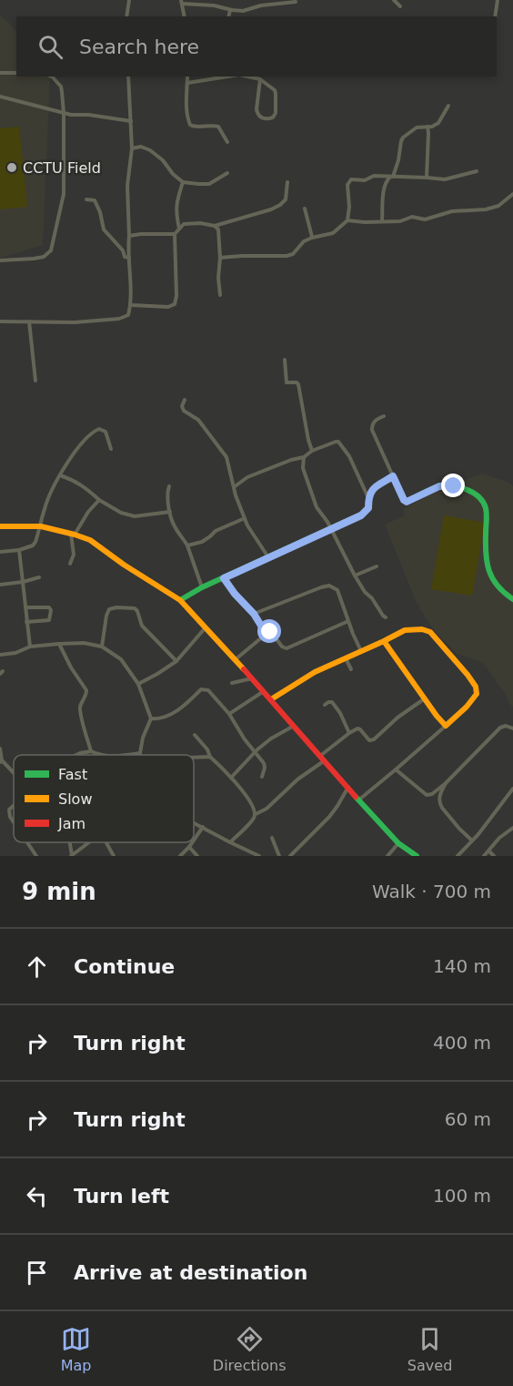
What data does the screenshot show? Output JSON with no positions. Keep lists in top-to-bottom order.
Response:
{
  "places": ["CCTU Field"],
  "legend": ["Fast", "Slow", "Jam"],
  "page": {
    "search": "Search here",
    "heading": ["9 min", "Walk · 700 m"],
    "list": [
      ["Continue", "140 m"],
      ["Turn right", "400 m"],
      ["Turn right", "60 m"],
      ["Turn left", "100 m"],
      "Arrive at destination"
    ],
    "nav": ["Map", "Directions", "Saved"]
  }
}
